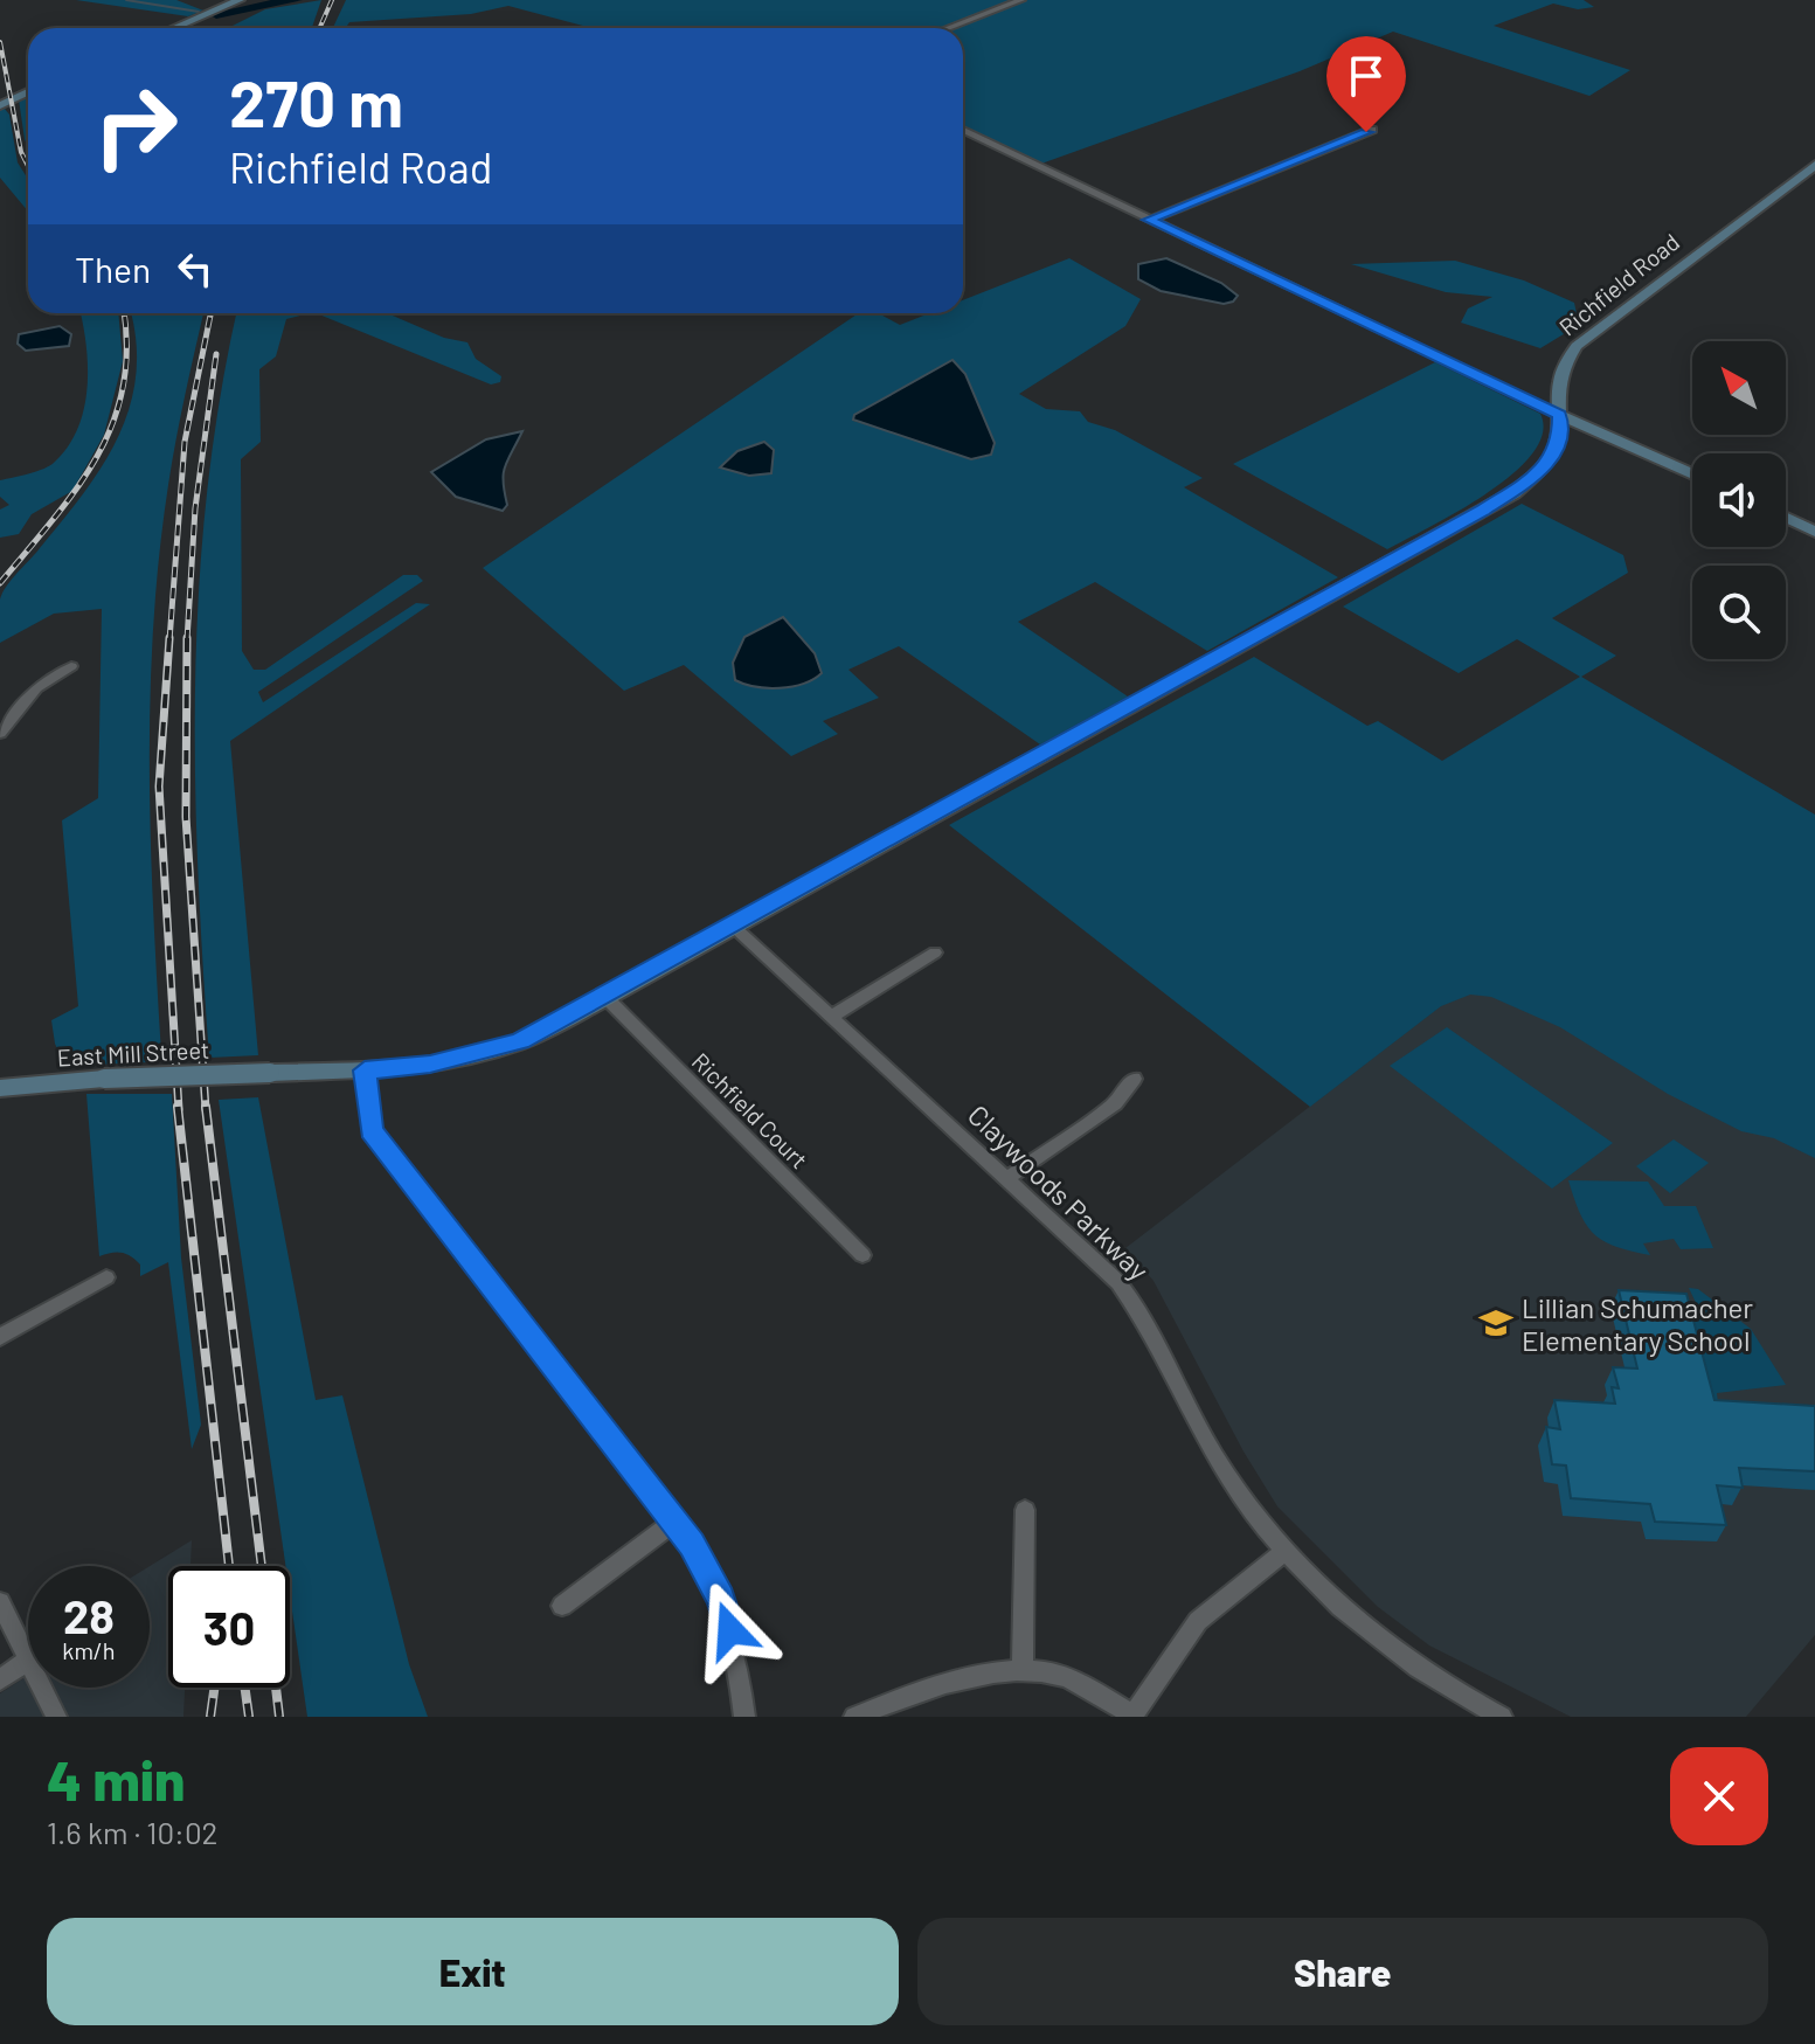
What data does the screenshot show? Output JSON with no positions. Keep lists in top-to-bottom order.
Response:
{
  "streets": {
    "street": [
      "Richfield Road",
      "East Mill Street",
      "Richfield Court",
      "Claywoods Parkway"
    ]
  },
  "places": {
    "school or university": ["Lillian Schumacher Elementary School"]
  },
  "north": "top left",
  "page": {
    "turn": ["270 m", "Richfield Road"],
    "then": "Then",
    "speed": "28 km/h",
    "limit": "30",
    "heading": ["4 min", "1.6 km · 10:02"],
    "buttons": ["Exit", "Share"]
  }
}
